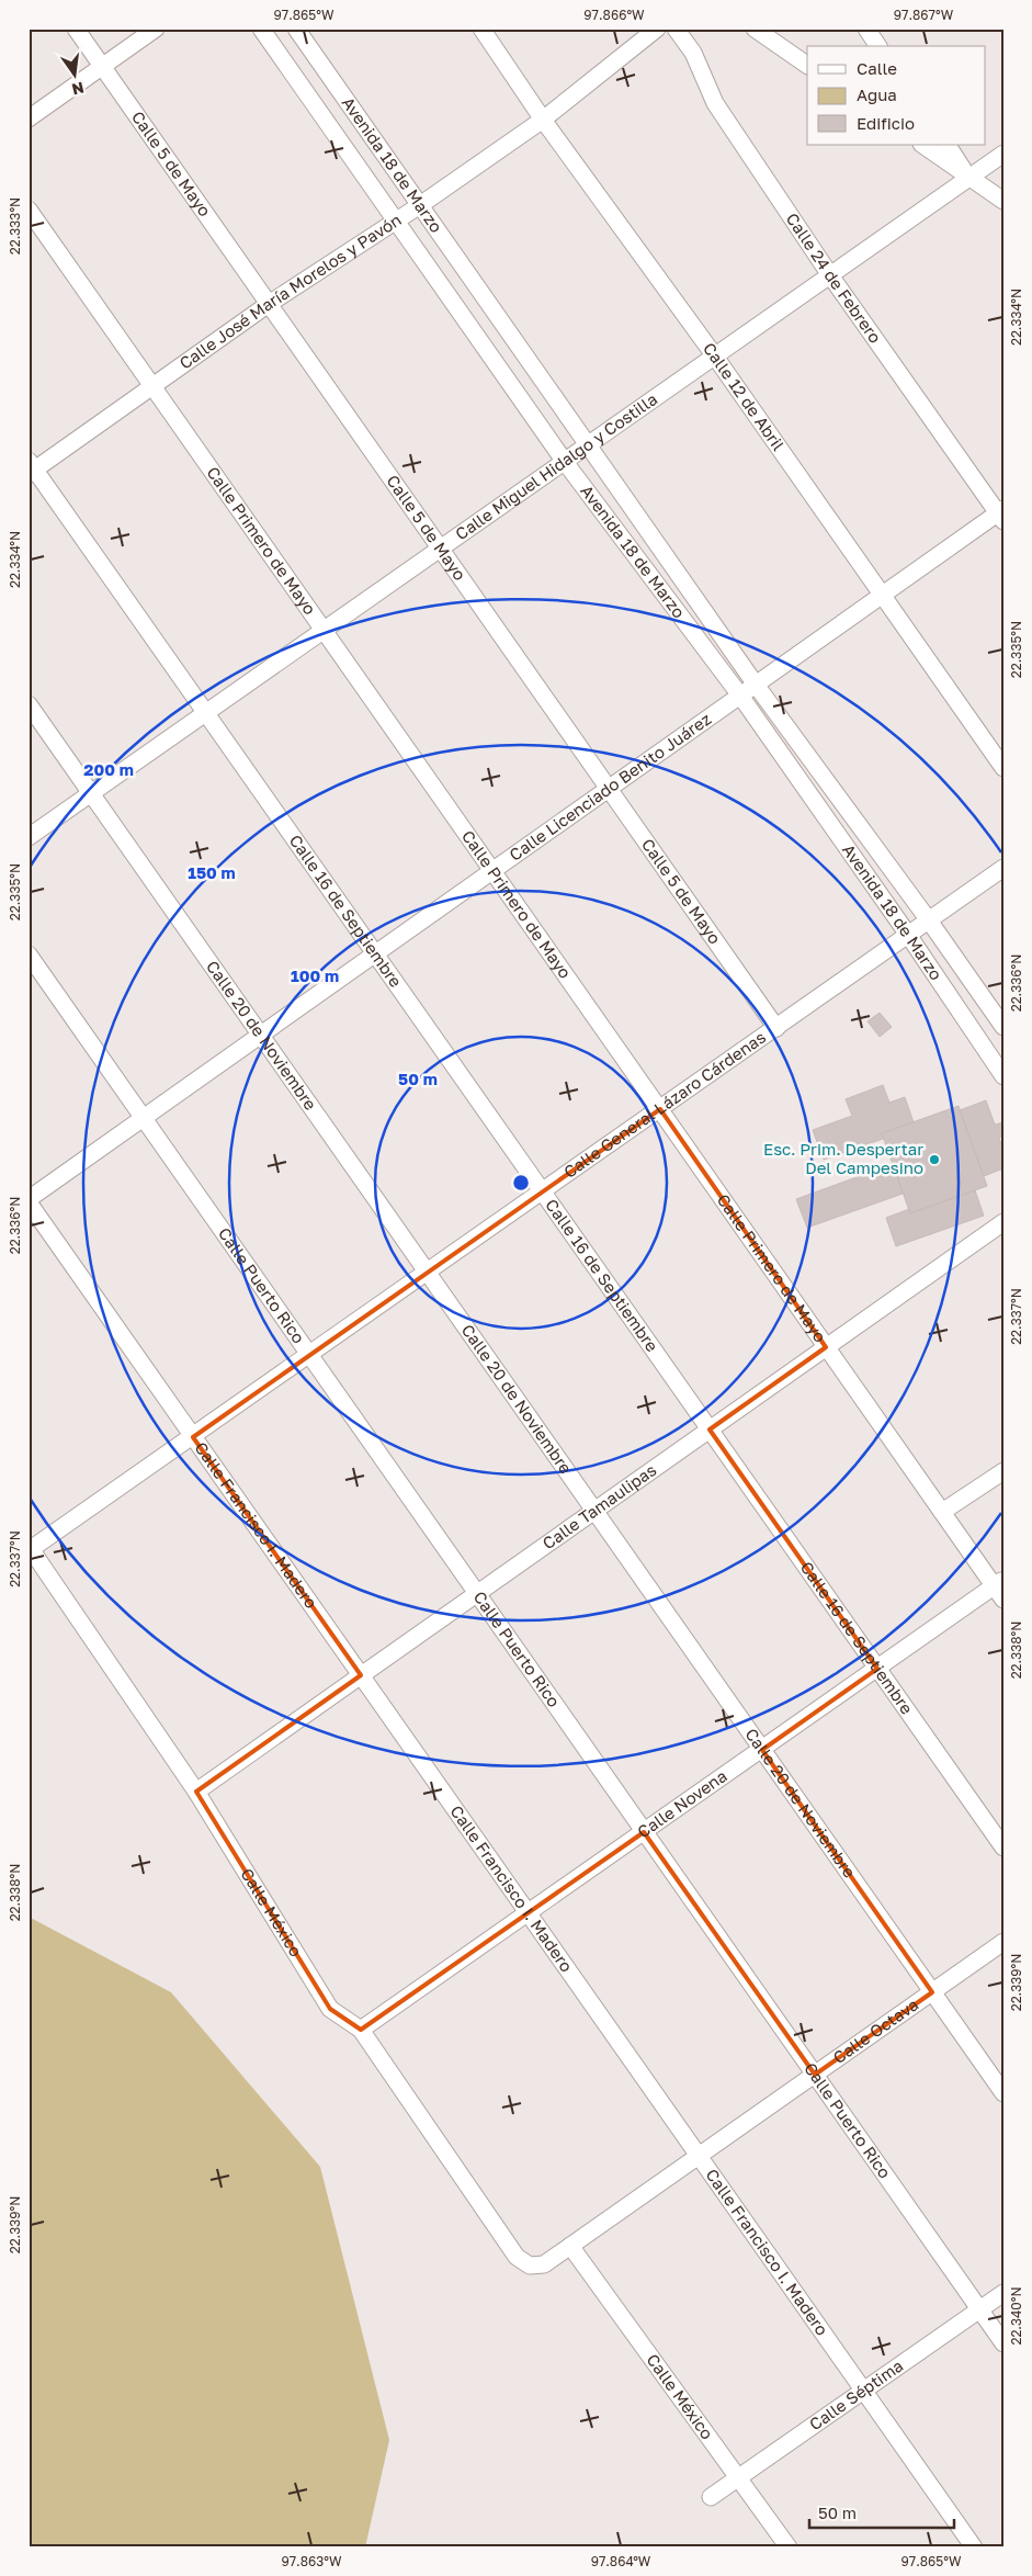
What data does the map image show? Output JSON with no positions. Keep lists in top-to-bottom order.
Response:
{
  "streets": {
    "street": [
      "Calle 5 de Mayo",
      "Avenida 18 de Marzo",
      "Calle 24 de Febrero",
      "Calle José María Morelos y Pavón",
      "Calle 12 de Abril",
      "Calle Miguel Hidalgo y Costilla",
      "Calle Primero de Mayo",
      "Calle Licenciado Benito Juárez",
      "Calle 16 de Septiembre",
      "Calle 20 de Noviembre",
      "Calle General Lázaro Cárdenas",
      "Calle Puerto Rico",
      "Calle Tamaulipas",
      "Calle Francisco I. Madero",
      "Calle Novena",
      "Calle México",
      "Calle Octava",
      "Calle Séptima"
    ]
  },
  "crossings": [
    ["Calle 5 de Mayo", "Calle José María Morelos y Pavón"],
    ["Calle 5 de Mayo", "Calle Miguel Hidalgo y Costilla"],
    ["Calle 5 de Mayo", "Calle Licenciado Benito Juárez"],
    ["Calle 5 de Mayo", "Calle General Lázaro Cárdenas"],
    ["Avenida 18 de Marzo", "Calle José María Morelos y Pavón"],
    ["Avenida 18 de Marzo", "Calle Miguel Hidalgo y Costilla"],
    ["Avenida 18 de Marzo", "Calle Licenciado Benito Juárez"],
    ["Avenida 18 de Marzo", "Calle General Lázaro Cárdenas"],
    ["Calle 24 de Febrero", "Calle Miguel Hidalgo y Costilla"],
    ["Calle 24 de Febrero", "Calle Licenciado Benito Juárez"],
    ["Calle José María Morelos y Pavón", "Calle 12 de Abril"],
    ["Calle José María Morelos y Pavón", "Calle Primero de Mayo"],
    ["Calle José María Morelos y Pavón", "Calle 16 de Septiembre"],
    ["Calle 12 de Abril", "Calle Miguel Hidalgo y Costilla"],
    ["Calle 12 de Abril", "Calle Licenciado Benito Juárez"],
    ["Calle Miguel Hidalgo y Costilla", "Calle Primero de Mayo"],
    ["Calle Miguel Hidalgo y Costilla", "Calle 16 de Septiembre"],
    ["Calle Miguel Hidalgo y Costilla", "Calle 20 de Noviembre"],
    ["Calle Primero de Mayo", "Calle Licenciado Benito Juárez"],
    ["Calle Primero de Mayo", "Calle General Lázaro Cárdenas"],
    ["Calle Primero de Mayo", "Calle Tamaulipas"],
    ["Calle Primero de Mayo", "Calle Novena"],
    ["Calle Licenciado Benito Juárez", "Calle 16 de Septiembre"],
    ["Calle Licenciado Benito Juárez", "Calle 20 de Noviembre"],
    ["Calle Licenciado Benito Juárez", "Calle Puerto Rico"],
    ["Calle Licenciado Benito Juárez", "Calle Francisco I. Madero"],
    ["Calle 16 de Septiembre", "Calle General Lázaro Cárdenas"],
    ["Calle 16 de Septiembre", "Calle Tamaulipas"],
    ["Calle 16 de Septiembre", "Calle Novena"],
    ["Calle 20 de Noviembre", "Calle General Lázaro Cárdenas"],
    ["Calle 20 de Noviembre", "Calle Tamaulipas"],
    ["Calle 20 de Noviembre", "Calle Novena"],
    ["Calle 20 de Noviembre", "Calle Octava"],
    ["Calle General Lázaro Cárdenas", "Calle Puerto Rico"],
    ["Calle General Lázaro Cárdenas", "Calle Francisco I. Madero"],
    ["Calle General Lázaro Cárdenas", "Calle México"],
    ["Calle Puerto Rico", "Calle Tamaulipas"],
    ["Calle Puerto Rico", "Calle Novena"],
    ["Calle Puerto Rico", "Calle Octava"],
    ["Calle Puerto Rico", "Calle Séptima"],
    ["Calle Tamaulipas", "Calle Francisco I. Madero"],
    ["Calle Tamaulipas", "Calle México"],
    ["Calle Francisco I. Madero", "Calle Novena"],
    ["Calle Francisco I. Madero", "Calle Octava"],
    ["Calle Francisco I. Madero", "Calle Séptima"],
    ["Calle Novena", "Calle México"],
    ["Calle México", "Calle Octava"],
    ["Calle México", "Calle Séptima"]
  ],
  "places": ["Esc. Prim. Despertar Del Campesino"],
  "legend": ["Calle", "Agua", "Edificio"],
  "scale_bar": "50 m",
  "north": "bottom",
  "coordinates": [
    "97.865°W",
    "97.866°W",
    "97.867°W",
    "22.333°N",
    "22.334°N",
    "22.335°N",
    "22.336°N",
    "22.337°N",
    "22.338°N",
    "22.339°N",
    "22.340°N",
    "97.863°W",
    "97.864°W"
  ],
  "rings": [
    "200 m",
    "150 m",
    "100 m",
    "50 m"
  ]
}
